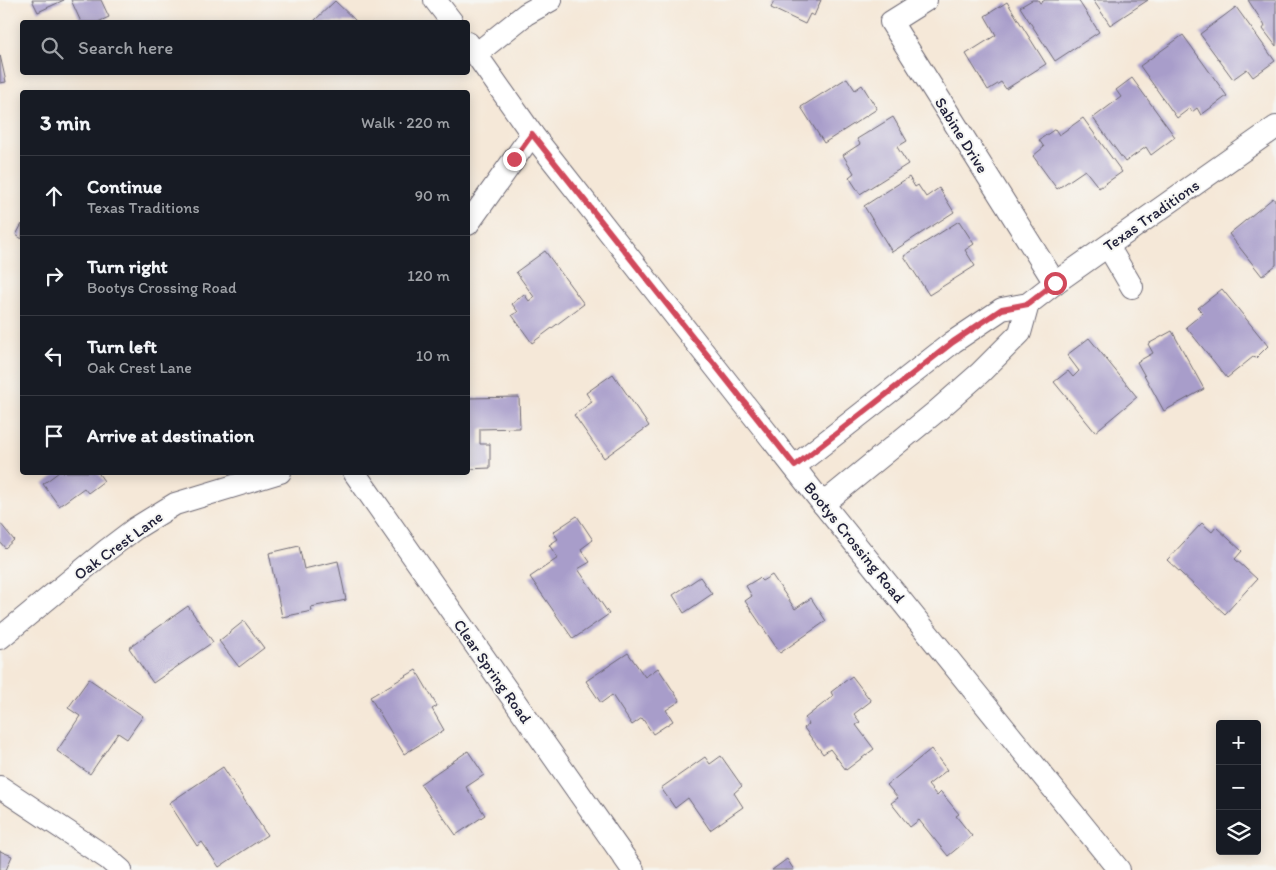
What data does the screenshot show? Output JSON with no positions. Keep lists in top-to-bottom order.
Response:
{
  "streets": {
    "street": [
      "Sabine Drive",
      "Texas Traditions",
      "Bootys Crossing Road",
      "Oak Crest Lane",
      "Clear Spring Road"
    ]
  },
  "crossings": [
    ["Sabine Drive", "Texas Traditions"],
    ["Texas Traditions", "Bootys Crossing Road"]
  ],
  "page": {
    "search": "Search here",
    "heading": ["3 min", "Walk · 220 m"],
    "list": [
      ["Continue", "Texas Traditions", "90 m"],
      ["Turn right", "Bootys Crossing Road", "120 m"],
      ["Turn left", "Oak Crest Lane", "10 m"],
      "Arrive at destination"
    ],
    "map_buttons": ["+", "−"]
  }
}
